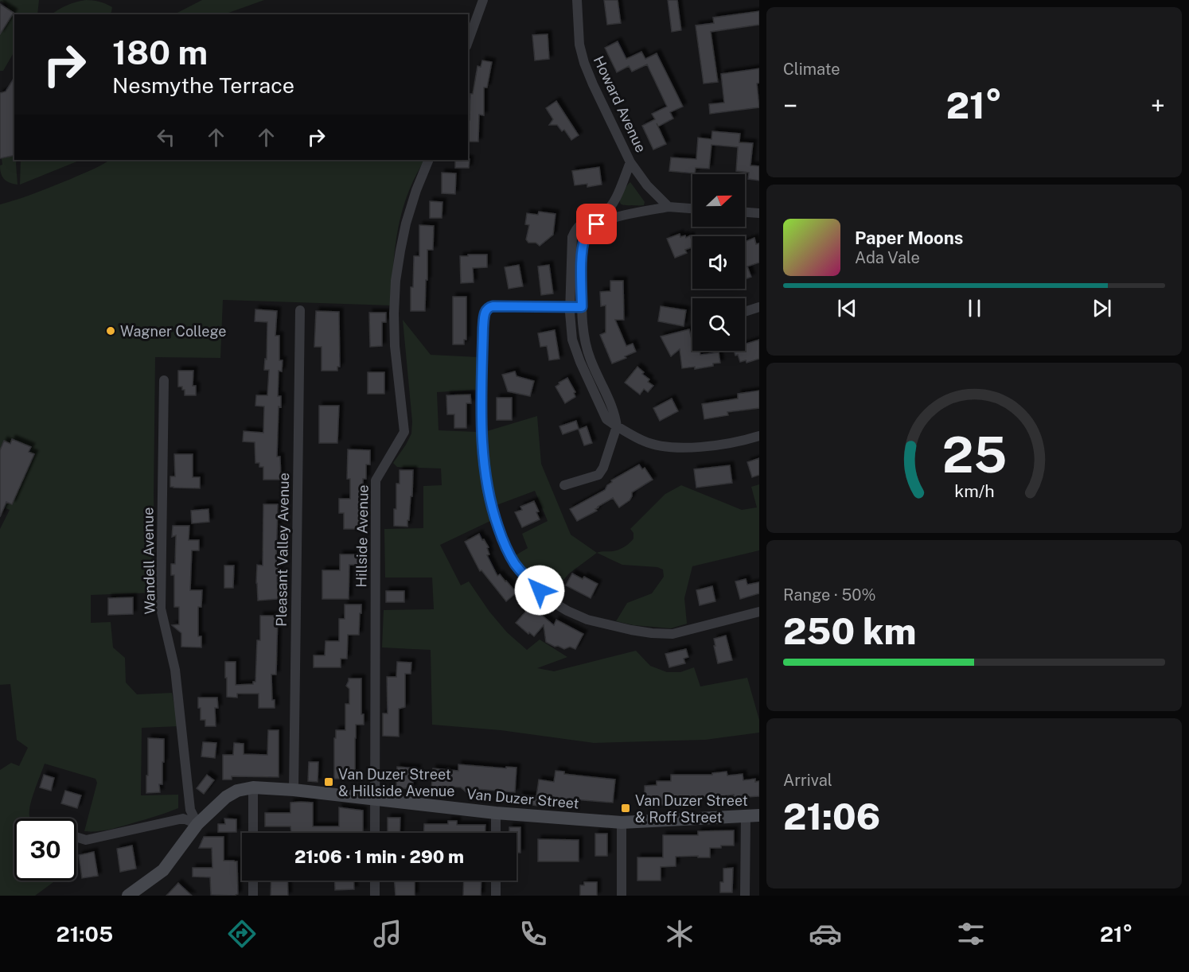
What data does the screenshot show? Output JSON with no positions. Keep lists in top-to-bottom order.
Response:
{
  "streets": {
    "main road": ["Van Duzer Street"],
    "street": [
      "Howard Avenue",
      "Hillside Avenue",
      "Pleasant Valley Avenue",
      "Wandell Avenue"
    ]
  },
  "crossings": [
    ["Hillside Avenue", "Van Duzer Street"],
    ["Pleasant Valley Avenue", "Van Duzer Street"],
    ["Wandell Avenue", "Van Duzer Street"]
  ],
  "places": {
    "other": ["Wagner College"],
    "transit": ["Van Duzer Street & Hillside Avenue", "Van Duzer Street & Roff Street"]
  },
  "north": "right",
  "page": {
    "tile": [
      "Climate",
      ["Range · 50%", "250 km"],
      ["Arrival", "21:06"]
    ],
    "turn": ["180 m", "Nesmythe Terrace"],
    "heat": ["−", "21°", "+"],
    "song": ["Paper Moons", "Ada Vale"],
    "limit": "30",
    "trip": "21:06 · 1 min · 290 m",
    "tabs": ["21:05", "21°"],
    "gauge": ["25", "km/h"]
  }
}
